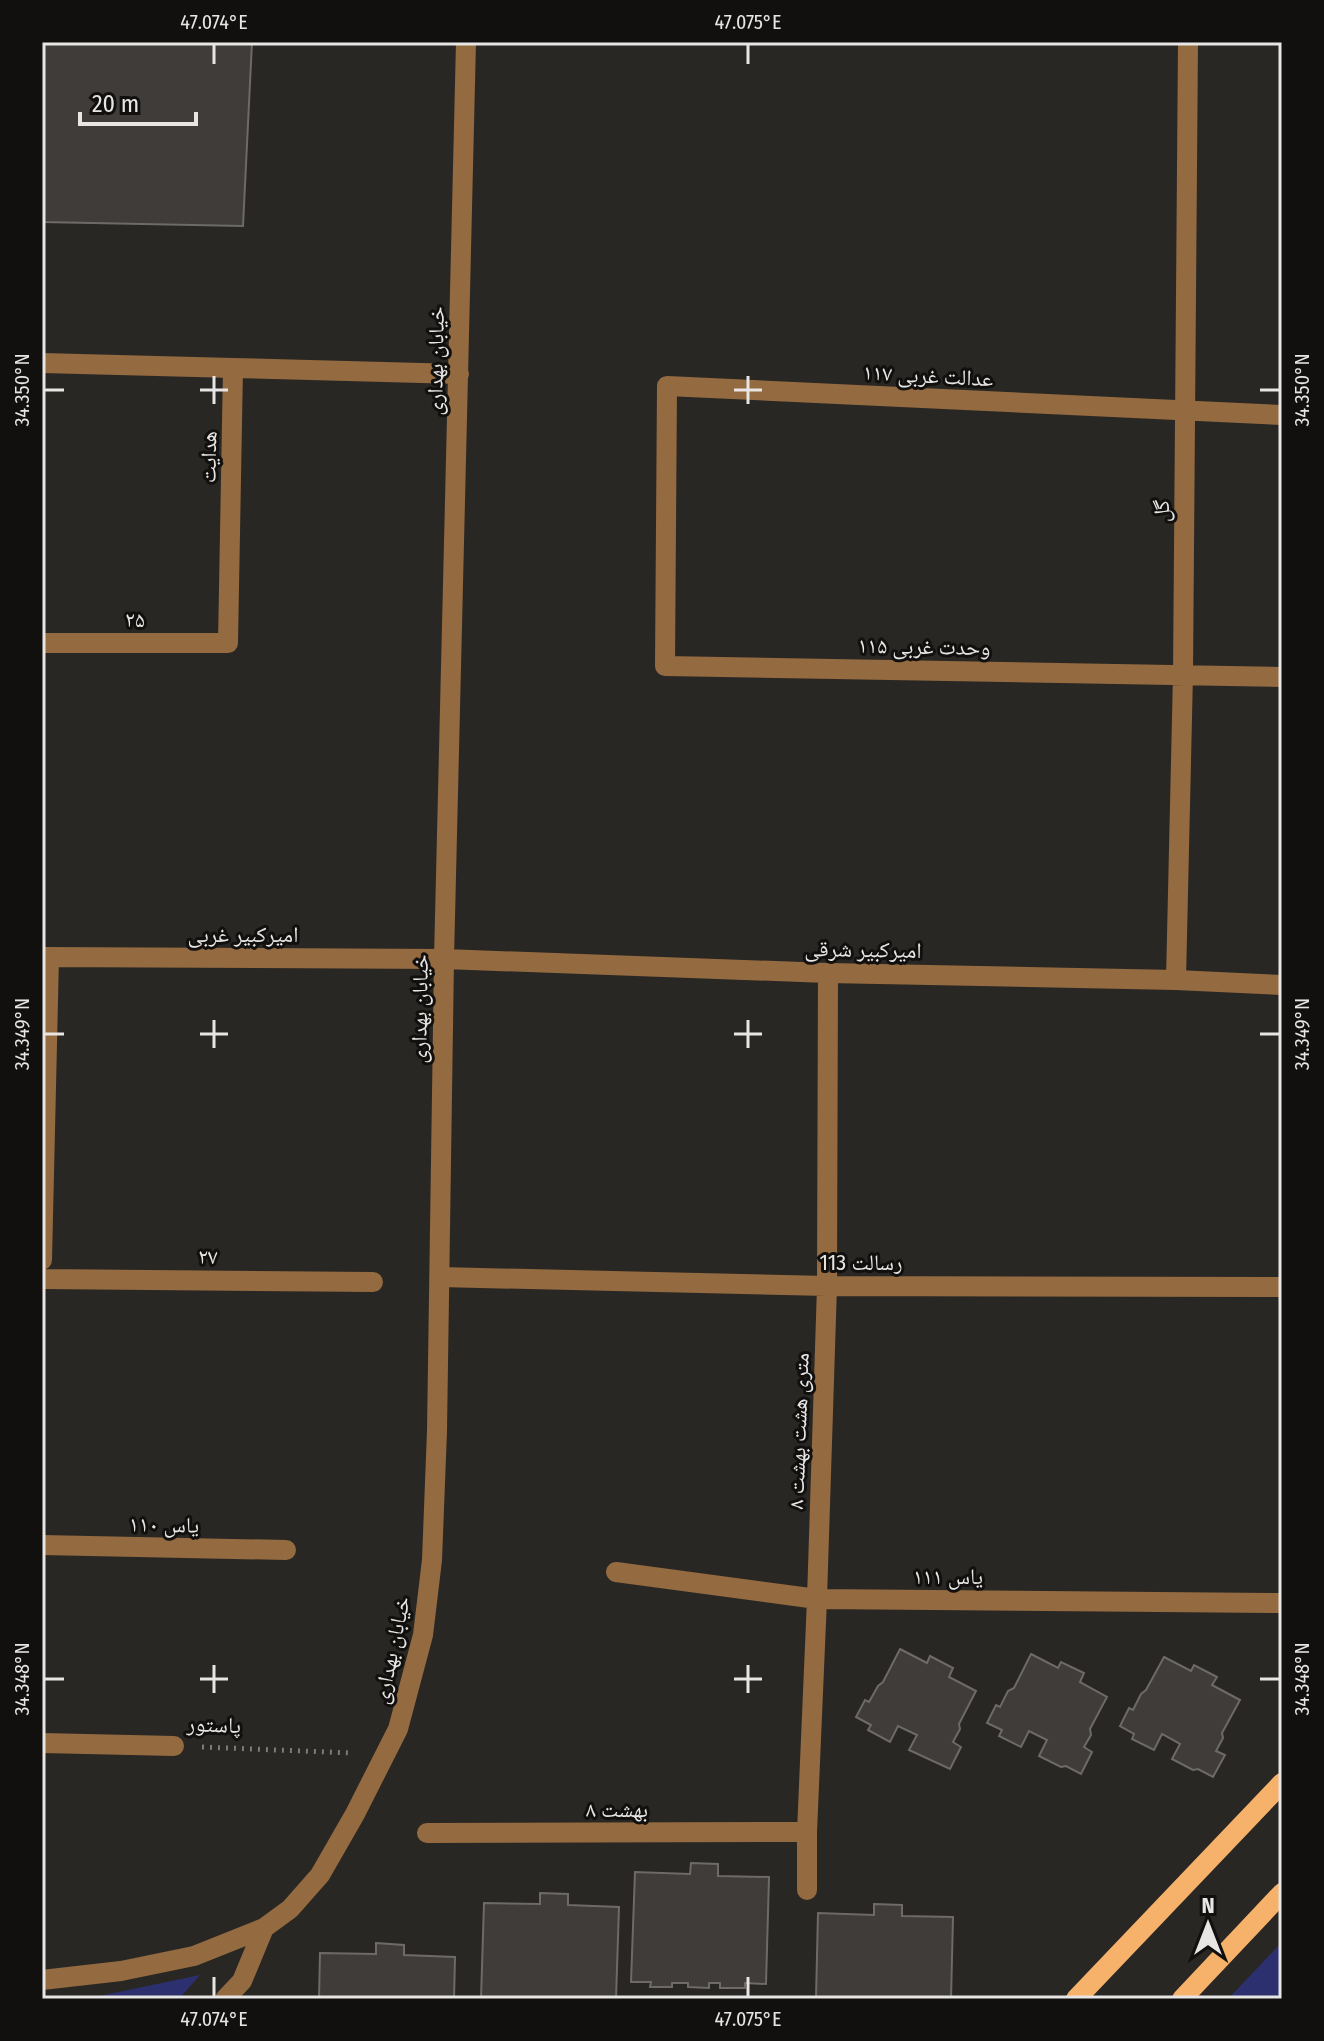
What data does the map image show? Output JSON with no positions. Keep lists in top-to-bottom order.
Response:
{
  "streets": {
    "street": [
      "خیابان بهداری",
      "۱۱۷ عدالت غربی",
      "هدایت",
      "گل",
      "۲۵",
      "۱۱۵ وحدت غربی",
      "امیرکبیر غربی",
      "امیرکبیر شرقی",
      "۲۷",
      "رسالت 113",
      "۸ متری هشت بهشت",
      "یاس ۱۱۰",
      "یاس ۱۱۱",
      "پاستور",
      "۸ بهشت"
    ]
  },
  "crossings": [
    ["خیابان بهداری", "امیرکبیر غربی"],
    ["خیابان بهداری", "امیرکبیر شرقی"],
    ["خیابان بهداری", "رسالت 113"],
    ["خیابان بهداری", "پاستور"],
    ["۱۱۷ عدالت غربی", "گل"],
    ["۱۱۷ عدالت غربی", "۱۱۵ وحدت غربی"],
    ["هدایت", "۲۵"],
    ["گل", "۱۱۵ وحدت غربی"],
    ["گل", "امیرکبیر شرقی"],
    ["امیرکبیر غربی", "امیرکبیر شرقی"],
    ["امیرکبیر شرقی", "۸ متری هشت بهشت"],
    ["رسالت 113", "۸ متری هشت بهشت"],
    ["۸ متری هشت بهشت", "یاس ۱۱۱"],
    ["۸ متری هشت بهشت", "۸ بهشت"]
  ],
  "scale_bar": "20 m",
  "north": "top",
  "coordinates": [
    "47.074°E",
    "47.075°E",
    "34.350°N",
    "34.349°N",
    "34.348°N"
  ]
}
